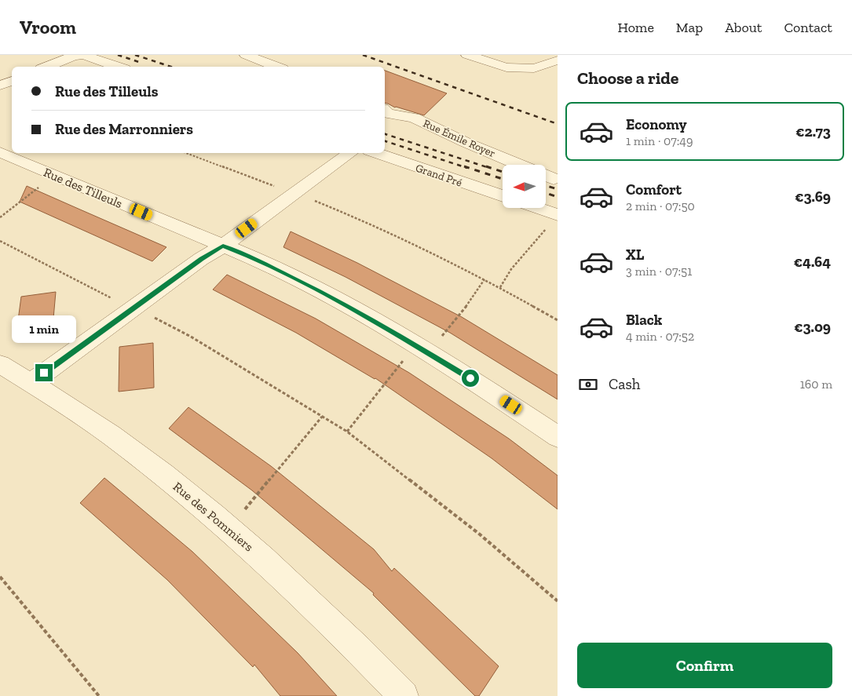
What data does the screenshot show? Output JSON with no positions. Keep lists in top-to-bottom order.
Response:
{
  "streets": {
    "street": [
      "Rue Émile Royer",
      "Grand Pré",
      "Rue des Tilleuls",
      "Rue des Pommiers"
    ]
  },
  "north": "left",
  "page": {
    "header": "Vroom",
    "nav": [
      "Home",
      "Map",
      "About",
      "Contact"
    ],
    "heading": "Choose a ride",
    "banner": ["Rue des Tilleuls", "Rue des Marronniers"],
    "list": [
      {
        "name": "Economy",
        "note": "1 min · 07:49",
        "value": "€2.73"
      },
      {
        "name": "Comfort",
        "note": "2 min · 07:50",
        "value": "€3.69"
      },
      {
        "name": "XL",
        "note": "3 min · 07:51",
        "value": "€4.64"
      },
      {
        "name": "Black",
        "note": "4 min · 07:52",
        "value": "€3.09"
      }
    ],
    "bubble": "1 min",
    "pay": ["Cash", "160 m"],
    "buttons": "Confirm"
  }
}
